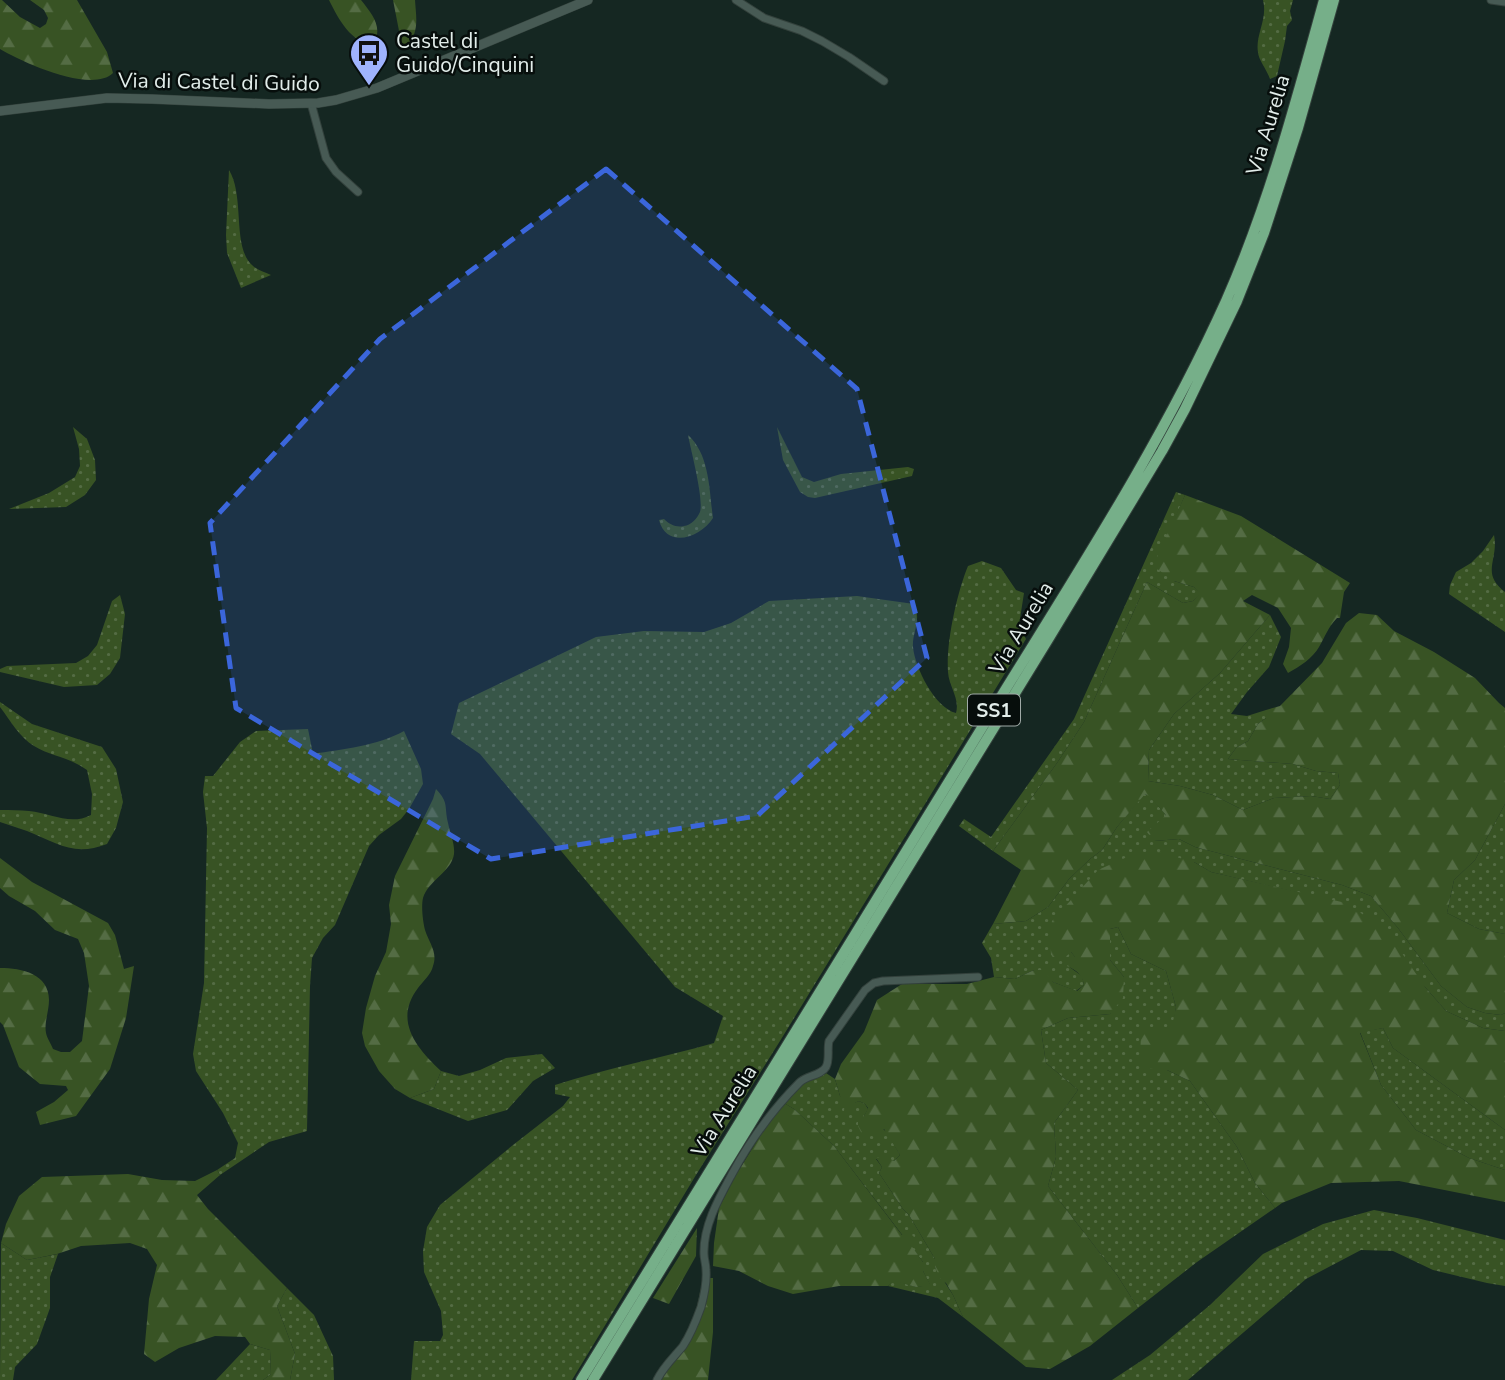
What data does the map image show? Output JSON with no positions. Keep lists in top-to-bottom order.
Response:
{
  "streets": {
    "highway": ["Via Aurelia", "SS1"],
    "street": ["Via di Castel di Guido"]
  },
  "places": {
    "bus stop": ["Castel di Guido/Cinquini"]
  }
}
